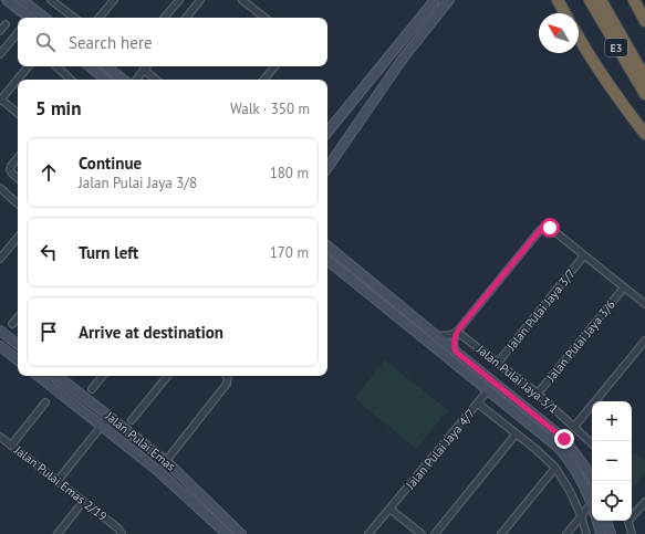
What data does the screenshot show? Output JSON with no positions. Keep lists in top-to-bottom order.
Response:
{
  "streets": {
    "highway": ["E3"],
    "main road": ["Jalan Pulai Emas"],
    "street": [
      "Jalan Pulai Jaya 3/7",
      "Jalan Pulai Jaya 3/6",
      "Jalan Pulai Jaya 3/1",
      "Jalan Pulai Jaya 4/7",
      "Jalan Pulai Emas 2/19"
    ]
  },
  "crossings": [
    ["Jalan Pulai Jaya 3/7", "Jalan Pulai Jaya 3/1"],
    ["Jalan Pulai Jaya 3/6", "Jalan Pulai Jaya 3/1"]
  ],
  "north": "top left",
  "page": {
    "search": "Search here",
    "heading": ["5 min", "Walk · 350 m"],
    "list": [
      ["Continue", "Jalan Pulai Jaya 3/8", "180 m"],
      ["Turn left", "170 m"],
      "Arrive at destination"
    ],
    "map_buttons": ["+", "−"]
  }
}
